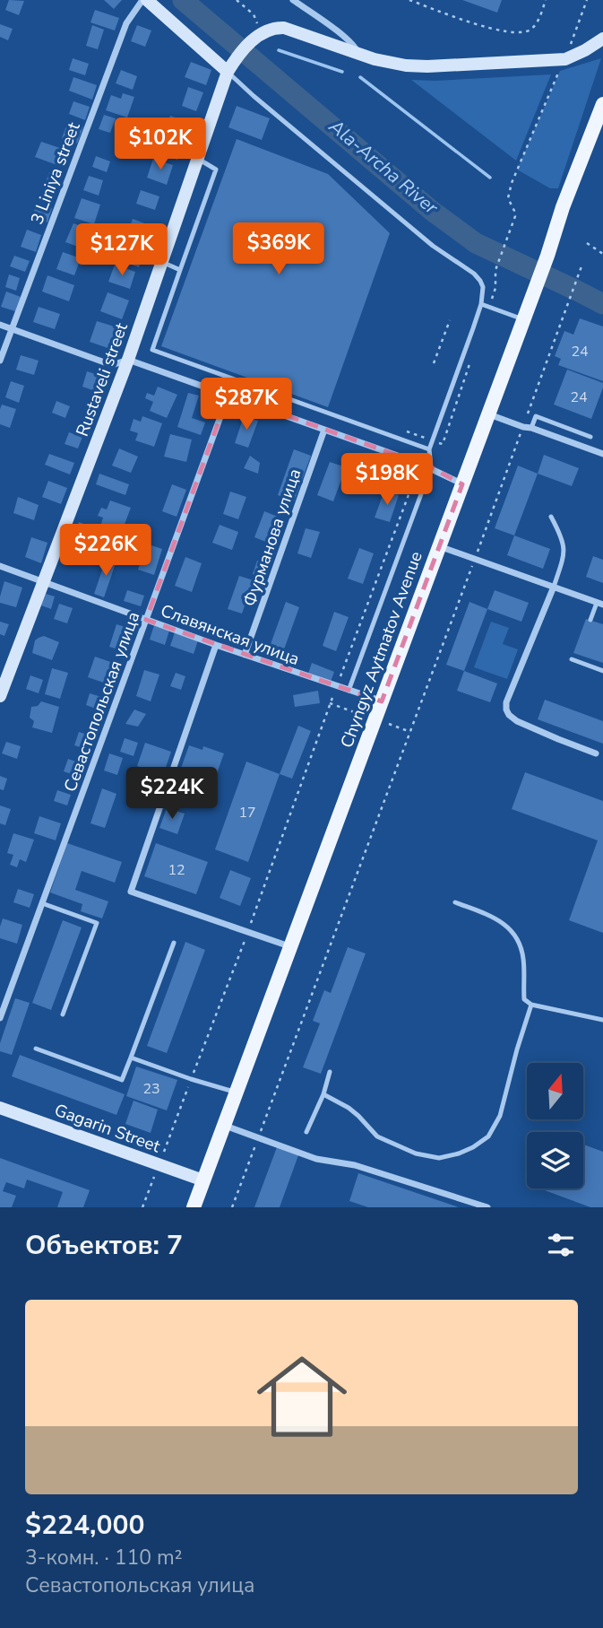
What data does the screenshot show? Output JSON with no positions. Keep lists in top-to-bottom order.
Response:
{
  "streets": {
    "main road": ["Chyngyz Aytmatov Avenue"],
    "street": [
      "3 Liniya street",
      "Rustaveli street",
      "Фурманова улица",
      "Славянская улица",
      "Севастопольская улица",
      "Gagarin Street"
    ]
  },
  "crossings": [
    ["Rustaveli street", "Славянская улица"],
    ["Фурманова улица", "Славянская улица"],
    ["Славянская улица", "Chyngyz Aytmatov Avenue"],
    ["Славянская улица", "Севастопольская улица"],
    ["Chyngyz Aytmatov Avenue", "Gagarin Street"]
  ],
  "water": ["Ala-Archa River"],
  "house_numbers": [
    "24",
    "24",
    "17",
    "12",
    "23"
  ],
  "north": "top",
  "page": {
    "price": [
      "$102K",
      "$369K",
      "$127K",
      "$287K",
      "$198K",
      "$226K",
      "$224K"
    ],
    "heading": "Объектов: 7",
    "list": [
      {
        "name": "$224,000",
        "note": "3-комн. · 110 m² · Севастопольская улица"
      }
    ]
  }
}
